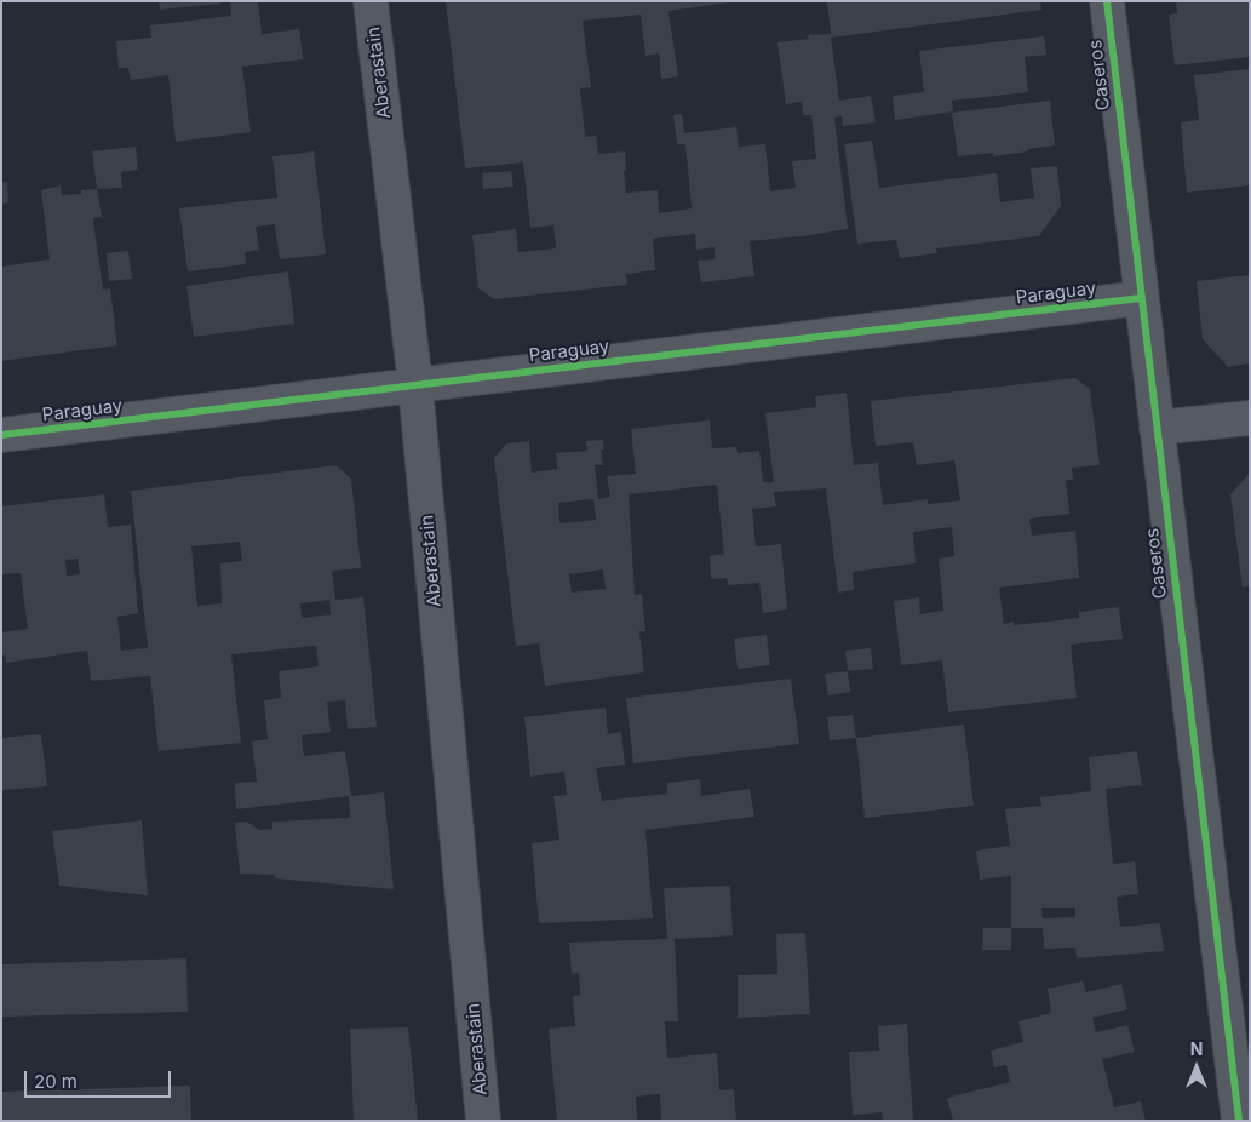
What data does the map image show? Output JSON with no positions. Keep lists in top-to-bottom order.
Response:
{
  "streets": {
    "street": ["Aberastain", "Caseros", "Paraguay"]
  },
  "crossings": [
    ["Aberastain", "Paraguay"],
    ["Caseros", "Paraguay"]
  ],
  "scale_bar": "20 m",
  "north": "top"
}
